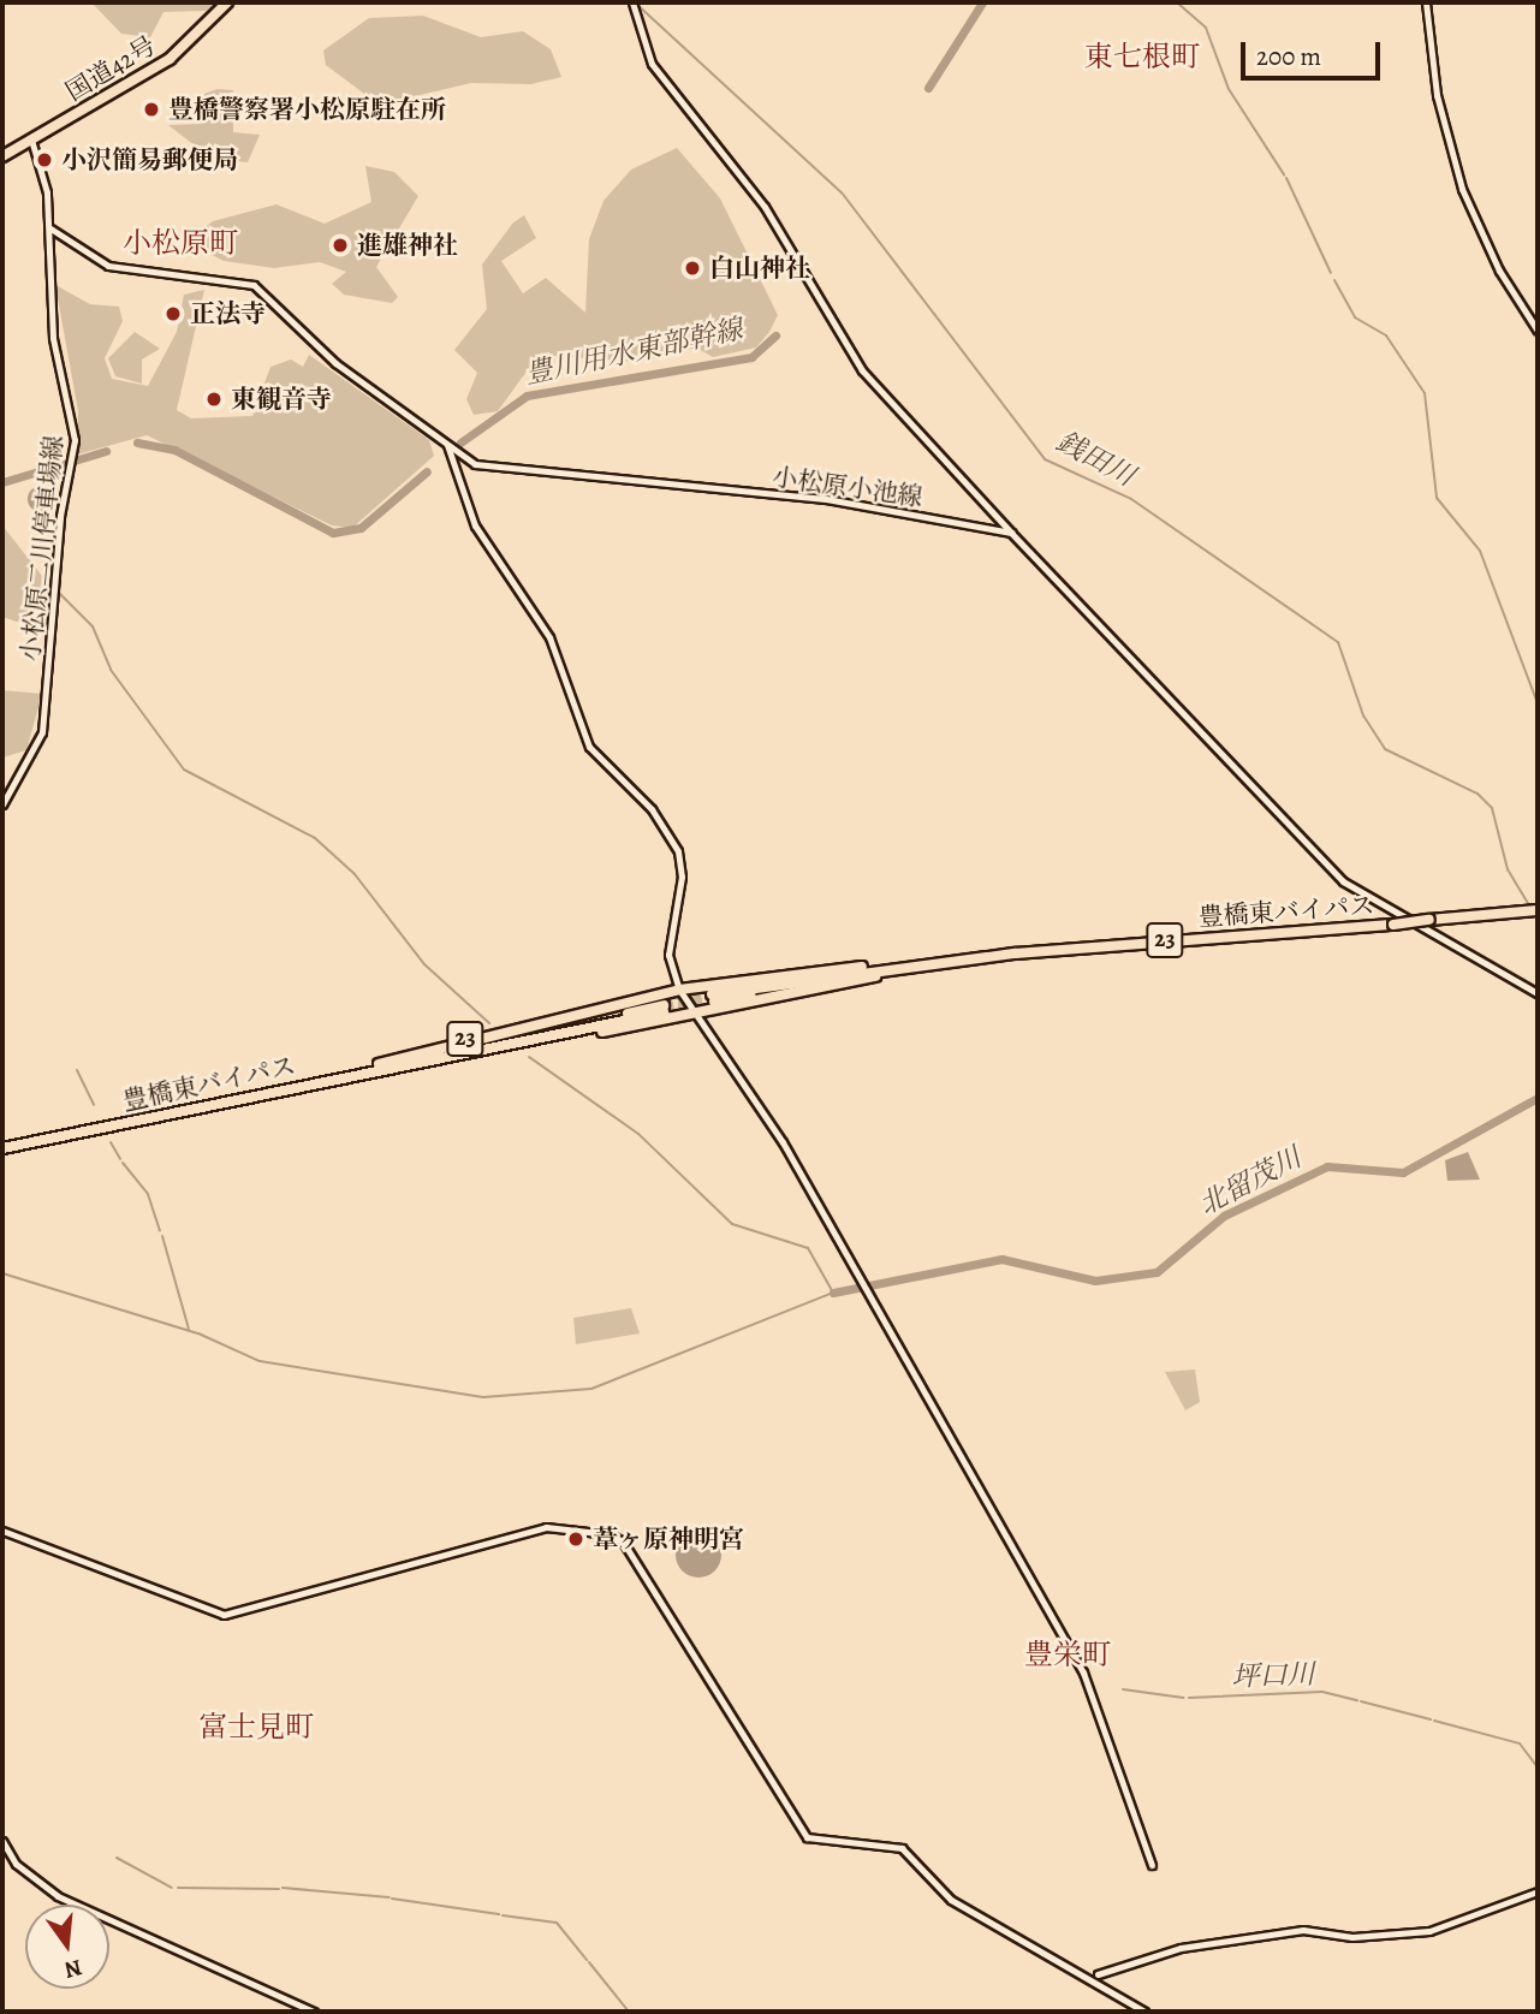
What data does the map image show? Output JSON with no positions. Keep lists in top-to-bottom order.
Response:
{
  "streets": {
    "highway": ["国道42号", "豊橋東バイパス", "23"],
    "street": ["小松原小池線", "小松原二川停車場線"]
  },
  "crossings": [
    ["国道42号", "小松原二川停車場線"],
    ["小松原小池線", "小松原二川停車場線"],
    ["豊橋東バイパス", "23"]
  ],
  "districts": [
    "東七根町",
    "小松原町",
    "豊栄町",
    "富士見町"
  ],
  "water": [
    "豊川用水東部幹線",
    "銭田川",
    "北留茂川",
    "坪口川"
  ],
  "places": [
    "豊橋警察署小松原駐在所",
    "小沢簡易郵便局",
    "進雄神社",
    "白山神社",
    "正法寺",
    "東観音寺",
    "葦ヶ原神明宮"
  ],
  "scale_bar": "200 m",
  "north": "bottom"
}
